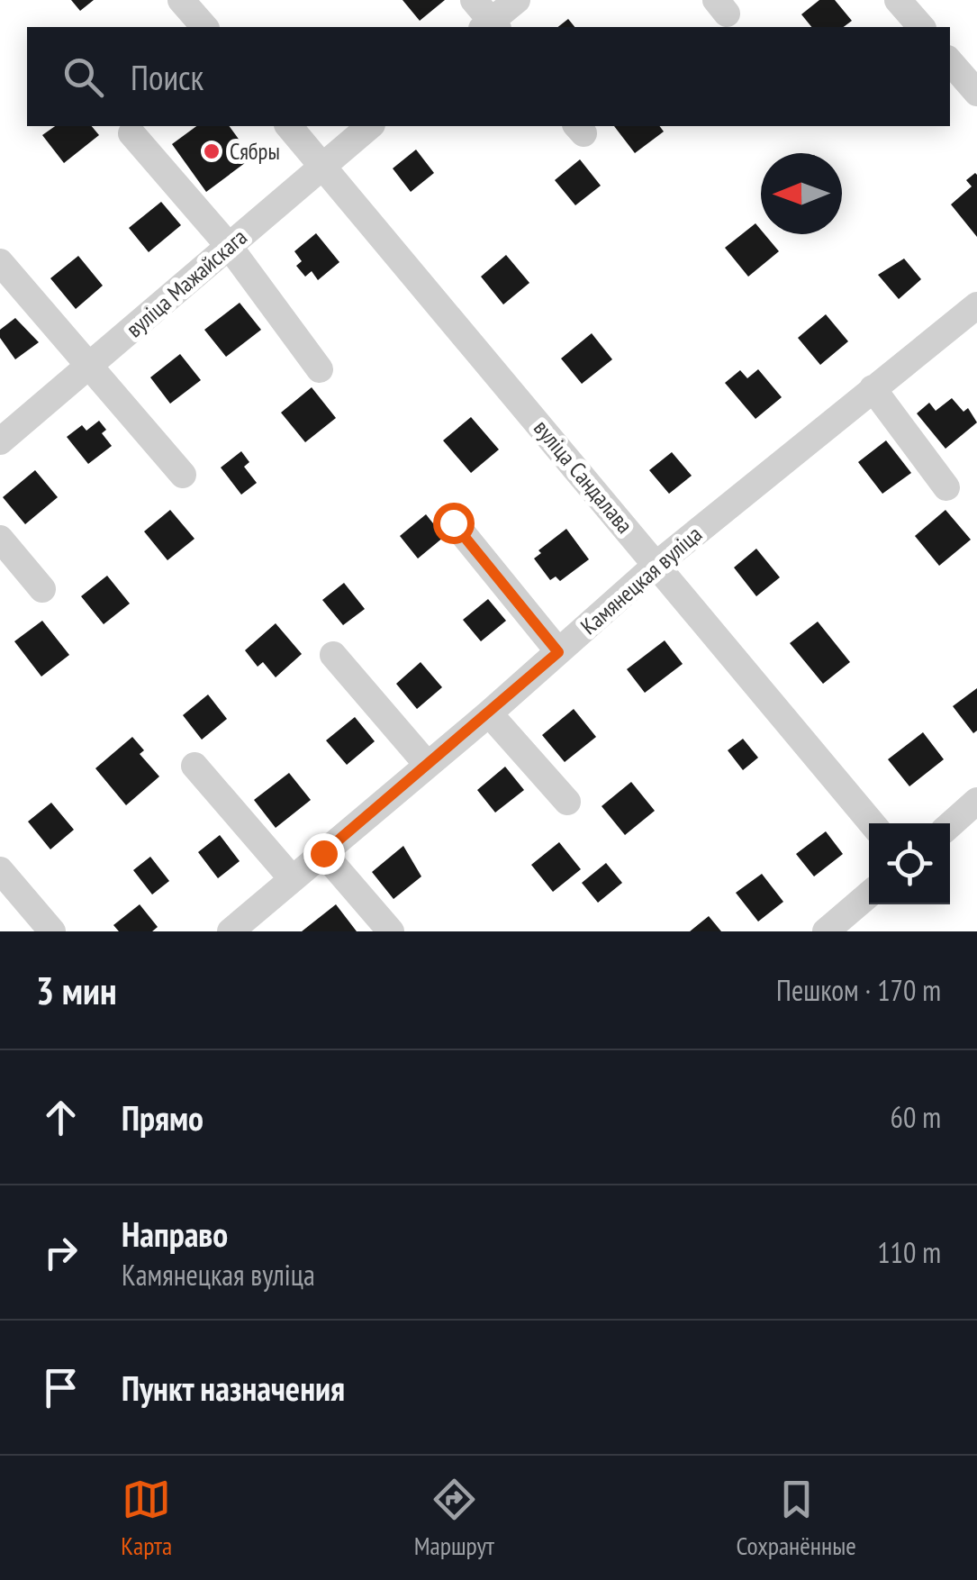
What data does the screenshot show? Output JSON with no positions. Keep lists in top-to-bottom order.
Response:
{
  "streets": {
    "street": ["вуліца Мажайскага", "вуліца Сандалава", "Камянецкая вуліца"]
  },
  "crossings": [
    ["вуліца Мажайскага", "вуліца Сандалава"],
    ["вуліца Сандалава", "Камянецкая вуліца"]
  ],
  "places": ["Сябры"],
  "north": "left",
  "page": {
    "search": "Поиск",
    "heading": ["3 мин", "Пешком · 170 m"],
    "list": [
      ["Прямо", "60 m"],
      ["Направо", "Камянецкая вуліца", "110 m"],
      "Пункт назначения"
    ],
    "nav": ["Карта", "Маршрут", "Сохранённые"]
  }
}
